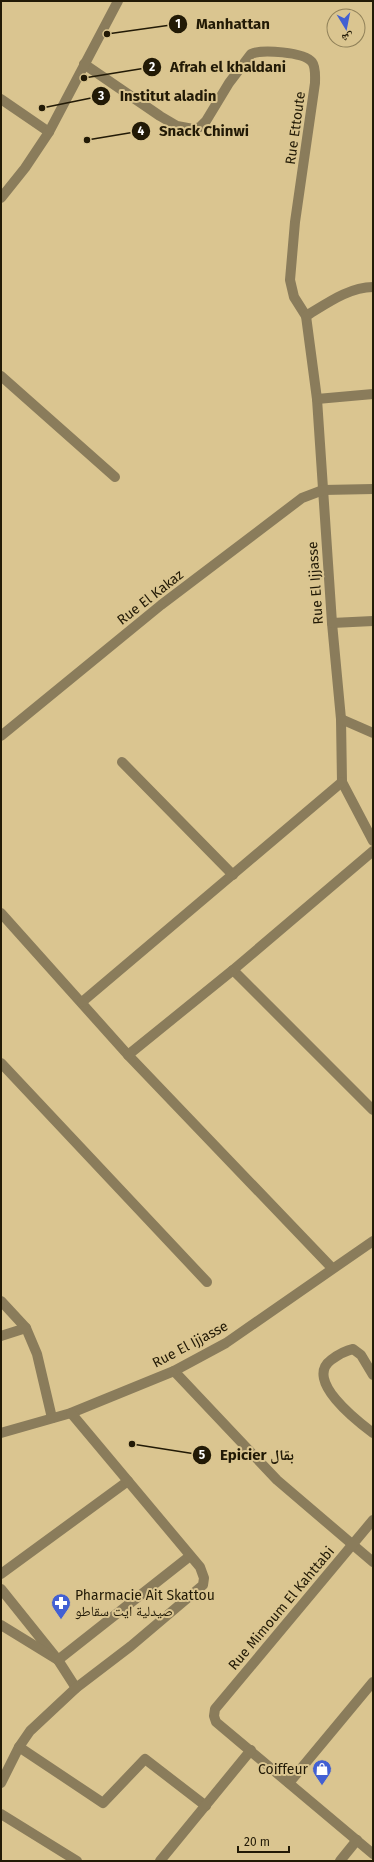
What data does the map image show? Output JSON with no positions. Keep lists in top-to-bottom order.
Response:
{
  "streets": {
    "street": [
      "Rue Ettoute",
      "Rue El Ijjasse",
      "Rue El Kakaz",
      "Rue Mimoum El Kahttabi"
    ]
  },
  "crossings": [
    ["Rue Ettoute", "Rue El Ijjasse"],
    ["Rue El Ijjasse", "Rue El Kakaz"]
  ],
  "places": {
    "other": [
      "Manhattan",
      "Afrah el khaldani",
      "Institut aladin",
      "Snack Chinwi",
      "Epicier بقال"
    ],
    "pharmacy": ["Pharmacie Ait Skattou صيدلية ايت سقاطو"],
    "shop": ["Coiffeur"]
  },
  "scale_bar": "20 m",
  "north": "bottom"
}
